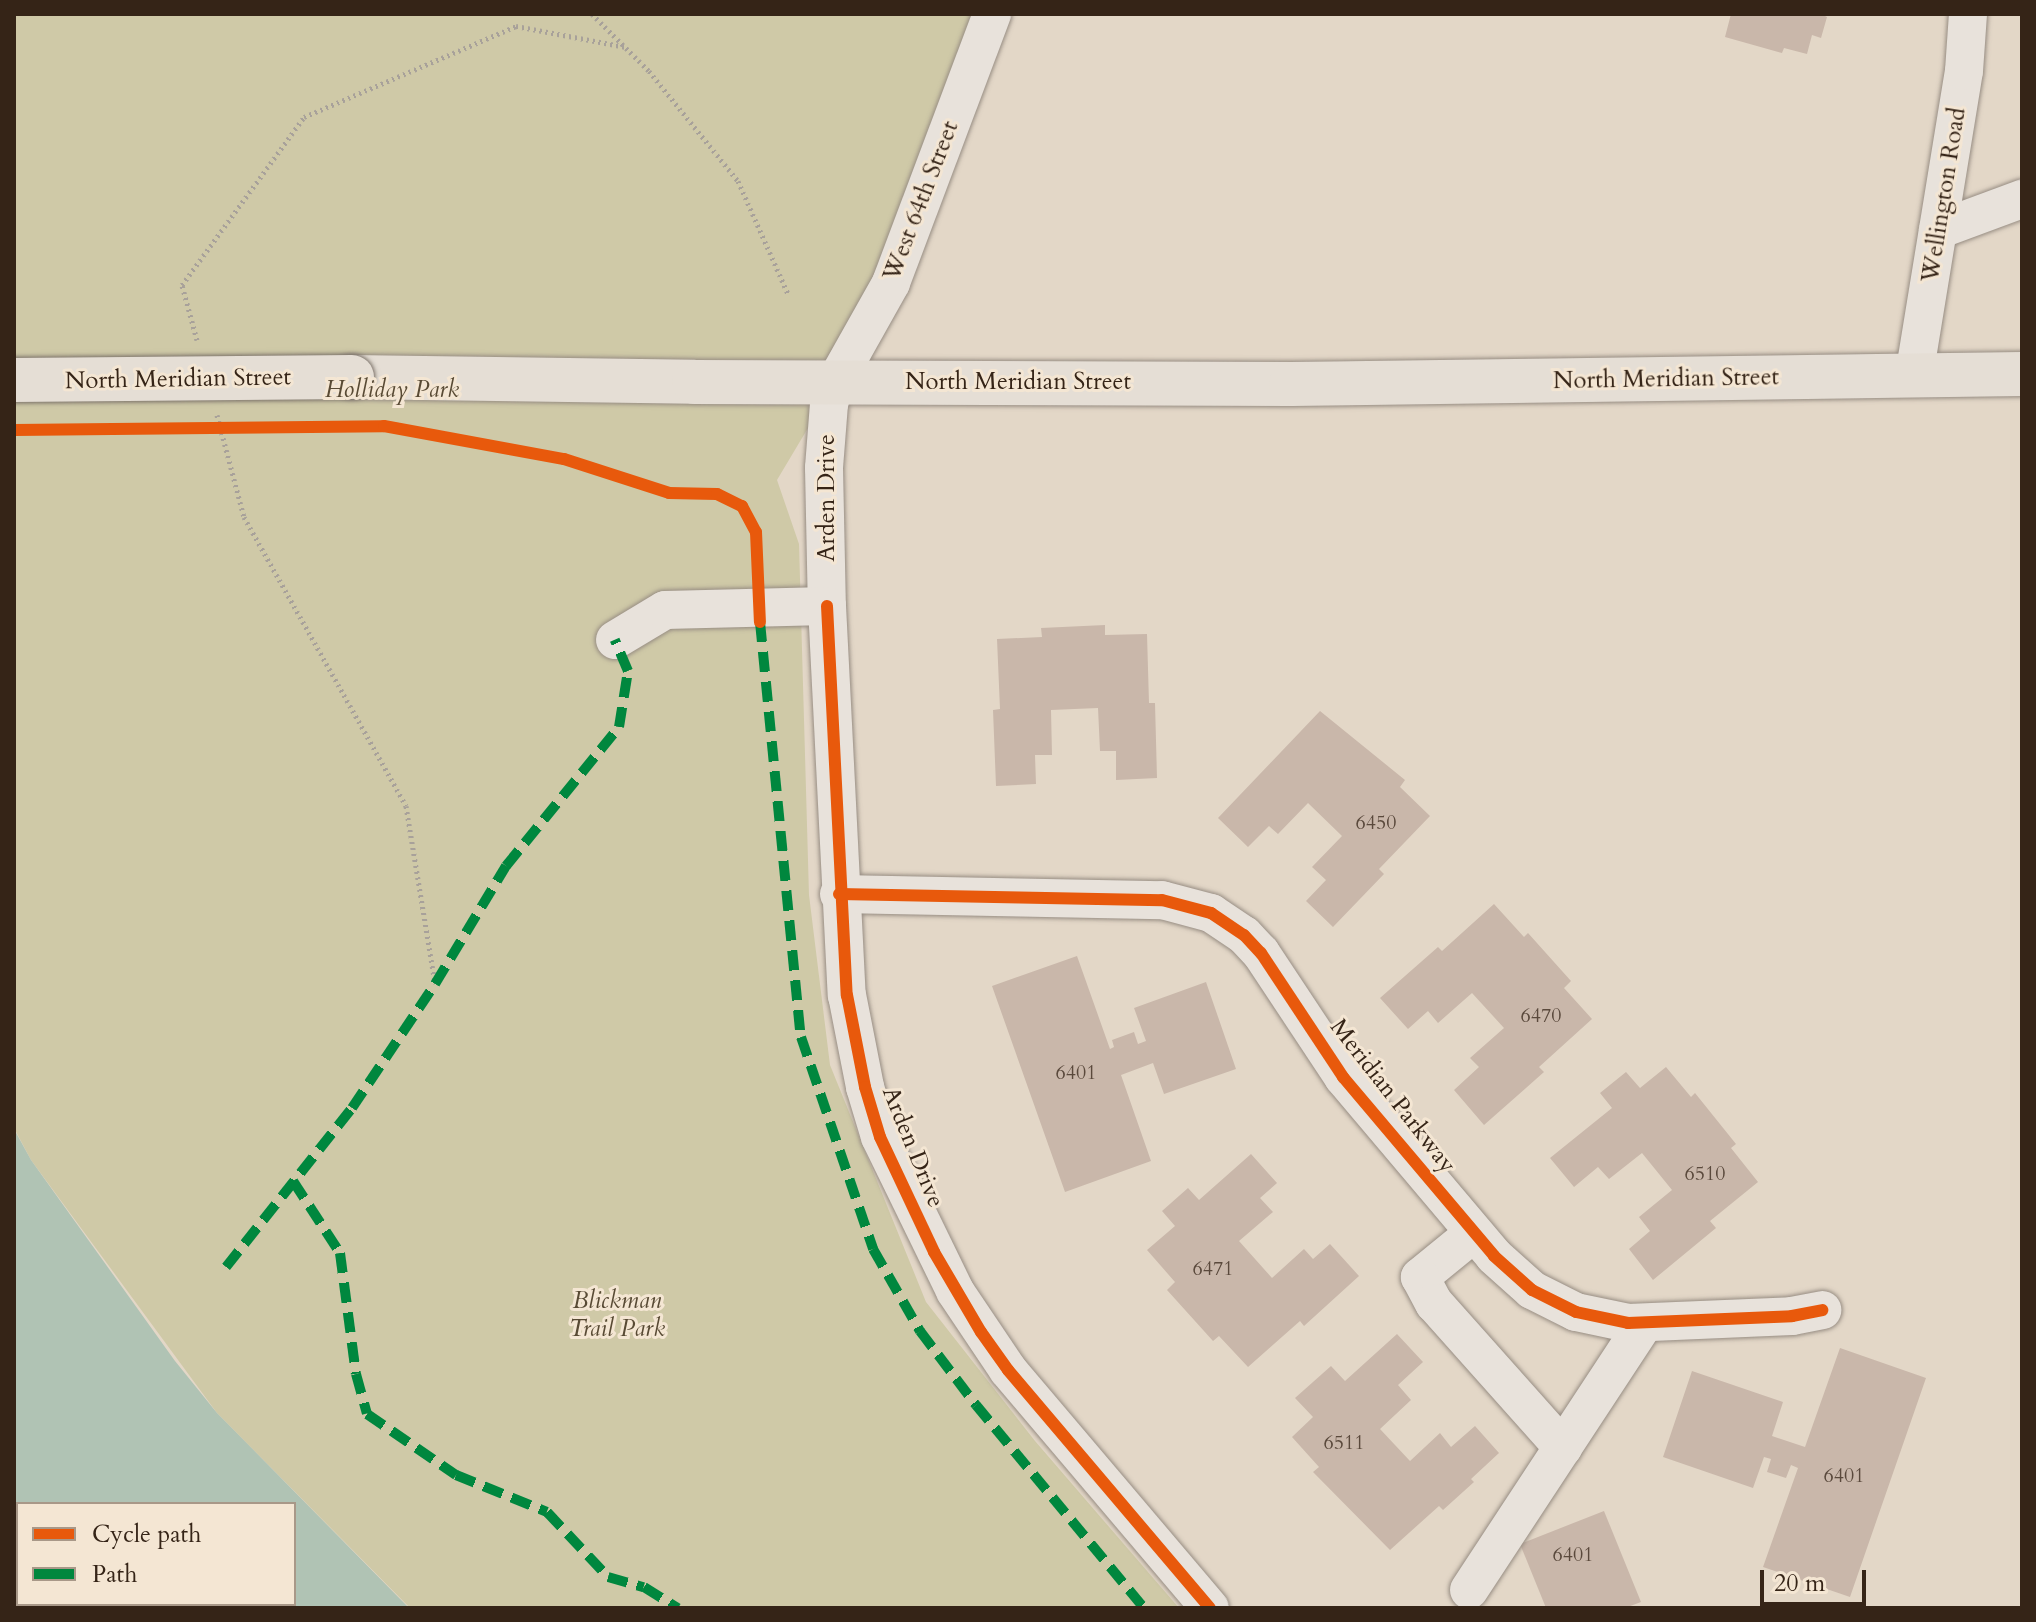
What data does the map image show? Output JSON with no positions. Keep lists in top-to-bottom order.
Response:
{
  "streets": {
    "main road": ["North Meridian Street"],
    "street": [
      "Wellington Road",
      "West 64th Street",
      "Arden Drive",
      "Meridian Parkway"
    ]
  },
  "crossings": [
    ["Wellington Road", "North Meridian Street"],
    ["West 64th Street", "North Meridian Street"],
    ["West 64th Street", "Arden Drive"],
    ["North Meridian Street", "Arden Drive"],
    ["Arden Drive", "Meridian Parkway"]
  ],
  "parks": ["Holliday Park", "Blickman Trail Park"],
  "house_numbers": [
    "6450",
    "6470",
    "6401",
    "6510",
    "6471",
    "6511",
    "6401",
    "6401"
  ],
  "legend": ["Cycle path", "Path"],
  "scale_bar": "20 m"
}
